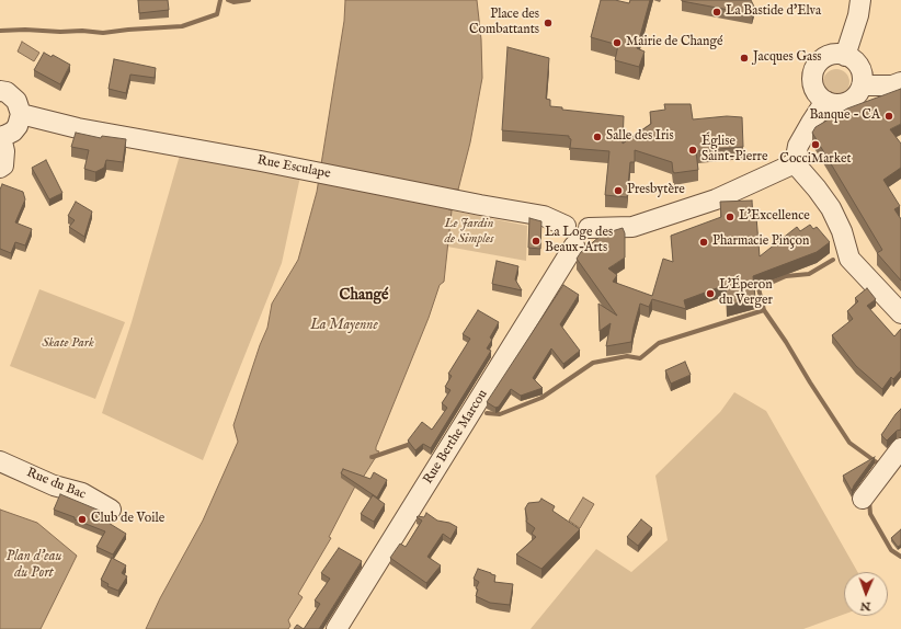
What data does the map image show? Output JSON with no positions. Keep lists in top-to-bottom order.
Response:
{
  "streets": {
    "street": ["Rue Esculape", "Rue Berthe Marcou", "Rue du Bac"]
  },
  "crossings": [
    ["Rue Esculape", "Rue Berthe Marcou"]
  ],
  "districts": ["Changé"],
  "water": ["La Mayenne", "Plan d'eau du Port"],
  "parks": ["Le Jardin de Simples", "Skate Park"],
  "places": [
    "La Bastide d'Elva",
    "Place des Combattants",
    "Mairie de Changé",
    "Jacques Gass",
    "Banque - CA",
    "Salle des Iris",
    "CocciMarket",
    "Église Saint-Pierre",
    "Presbytère",
    "L'Excellence",
    "La Loge des Beaux-Arts",
    "Pharmacie Pinçon",
    "L'Éperon du Verger",
    "Club de Voile"
  ],
  "north": "bottom"
}
